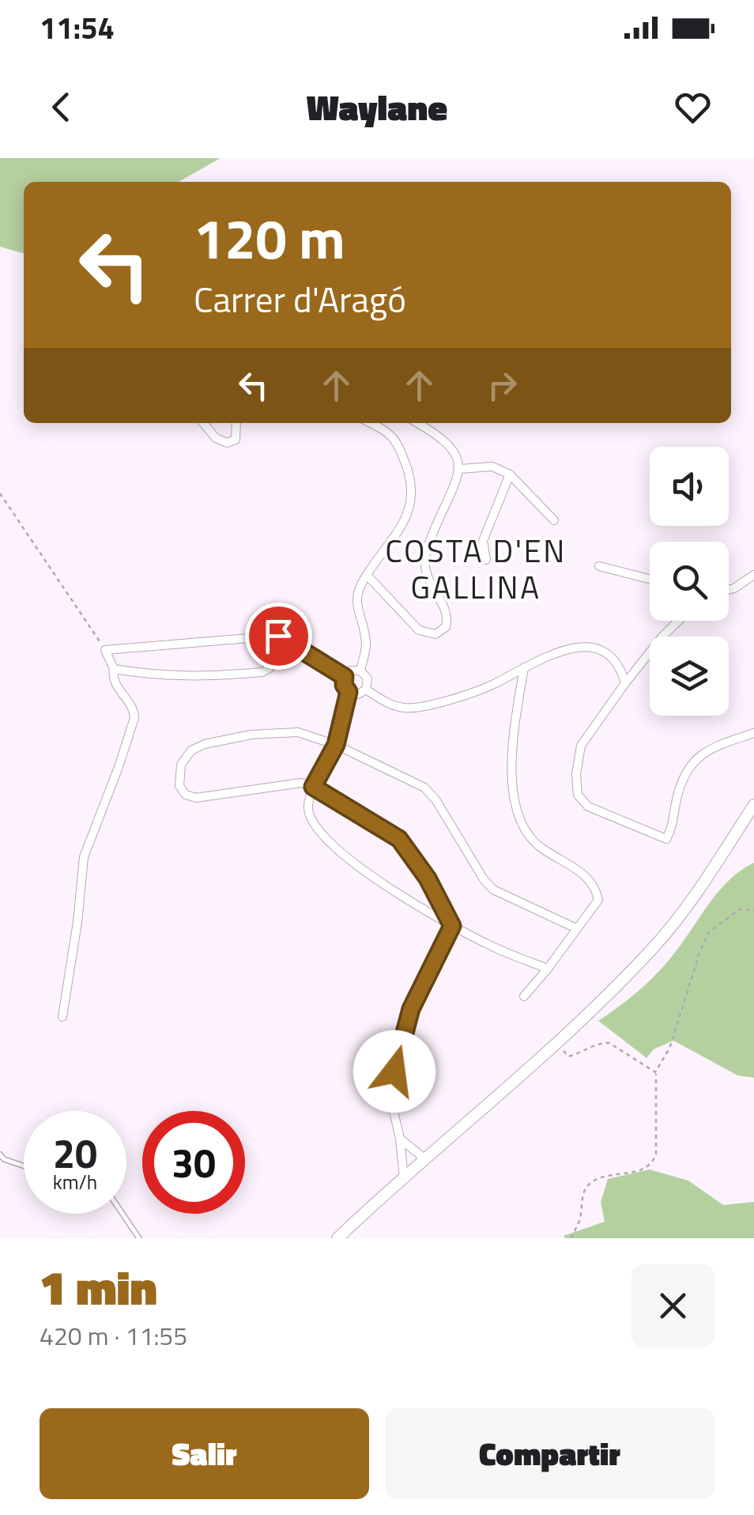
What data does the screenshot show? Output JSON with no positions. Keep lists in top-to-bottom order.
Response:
{
  "districts": ["COSTA D'EN GALLINA"],
  "page": {
    "status": "11:54",
    "header": "Waylane",
    "turn": ["120 m", "Carrer d'Aragó"],
    "speed": "20 km/h",
    "limit": "30",
    "heading": ["1 min", "420 m · 11:55"],
    "buttons": ["Salir", "Compartir"]
  }
}
